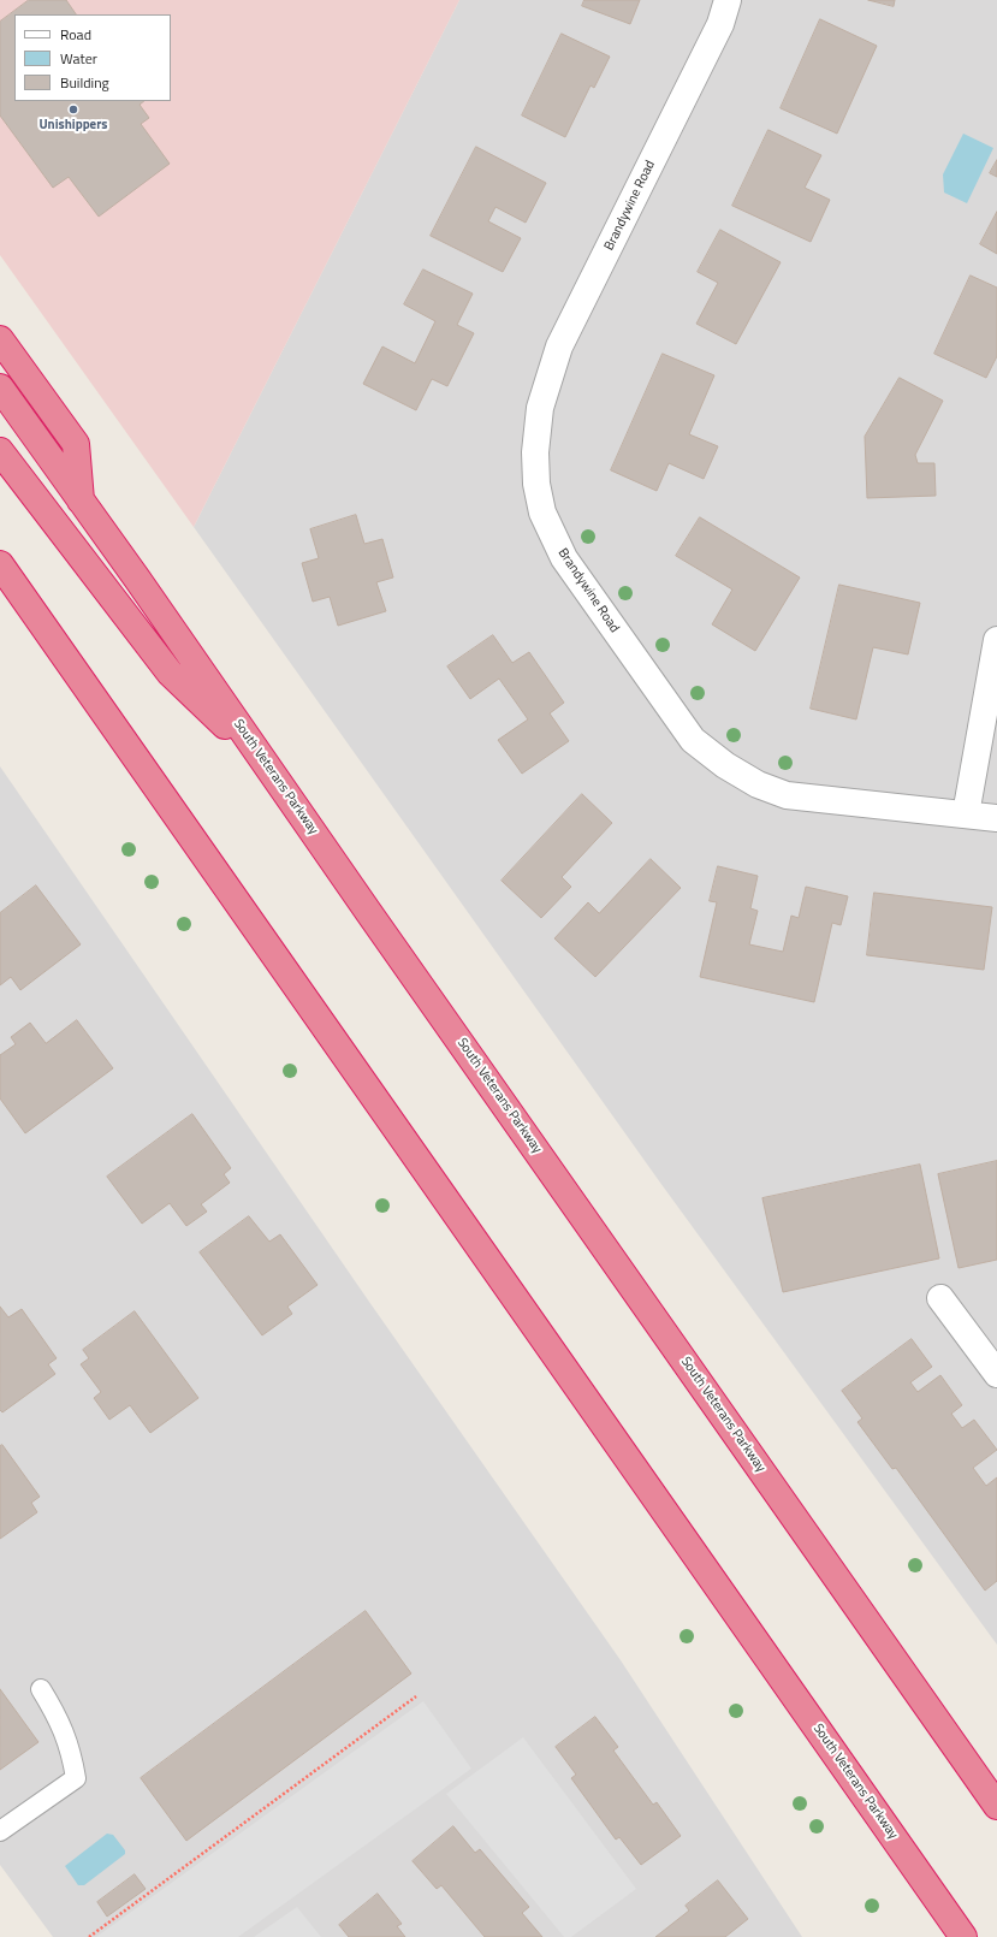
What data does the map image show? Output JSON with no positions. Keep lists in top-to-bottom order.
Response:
{
  "streets": {
    "highway": ["South Veterans Parkway"],
    "street": ["Brandywine Road"]
  },
  "places": ["Unishippers"],
  "legend": ["Road", "Water", "Building"]
}
